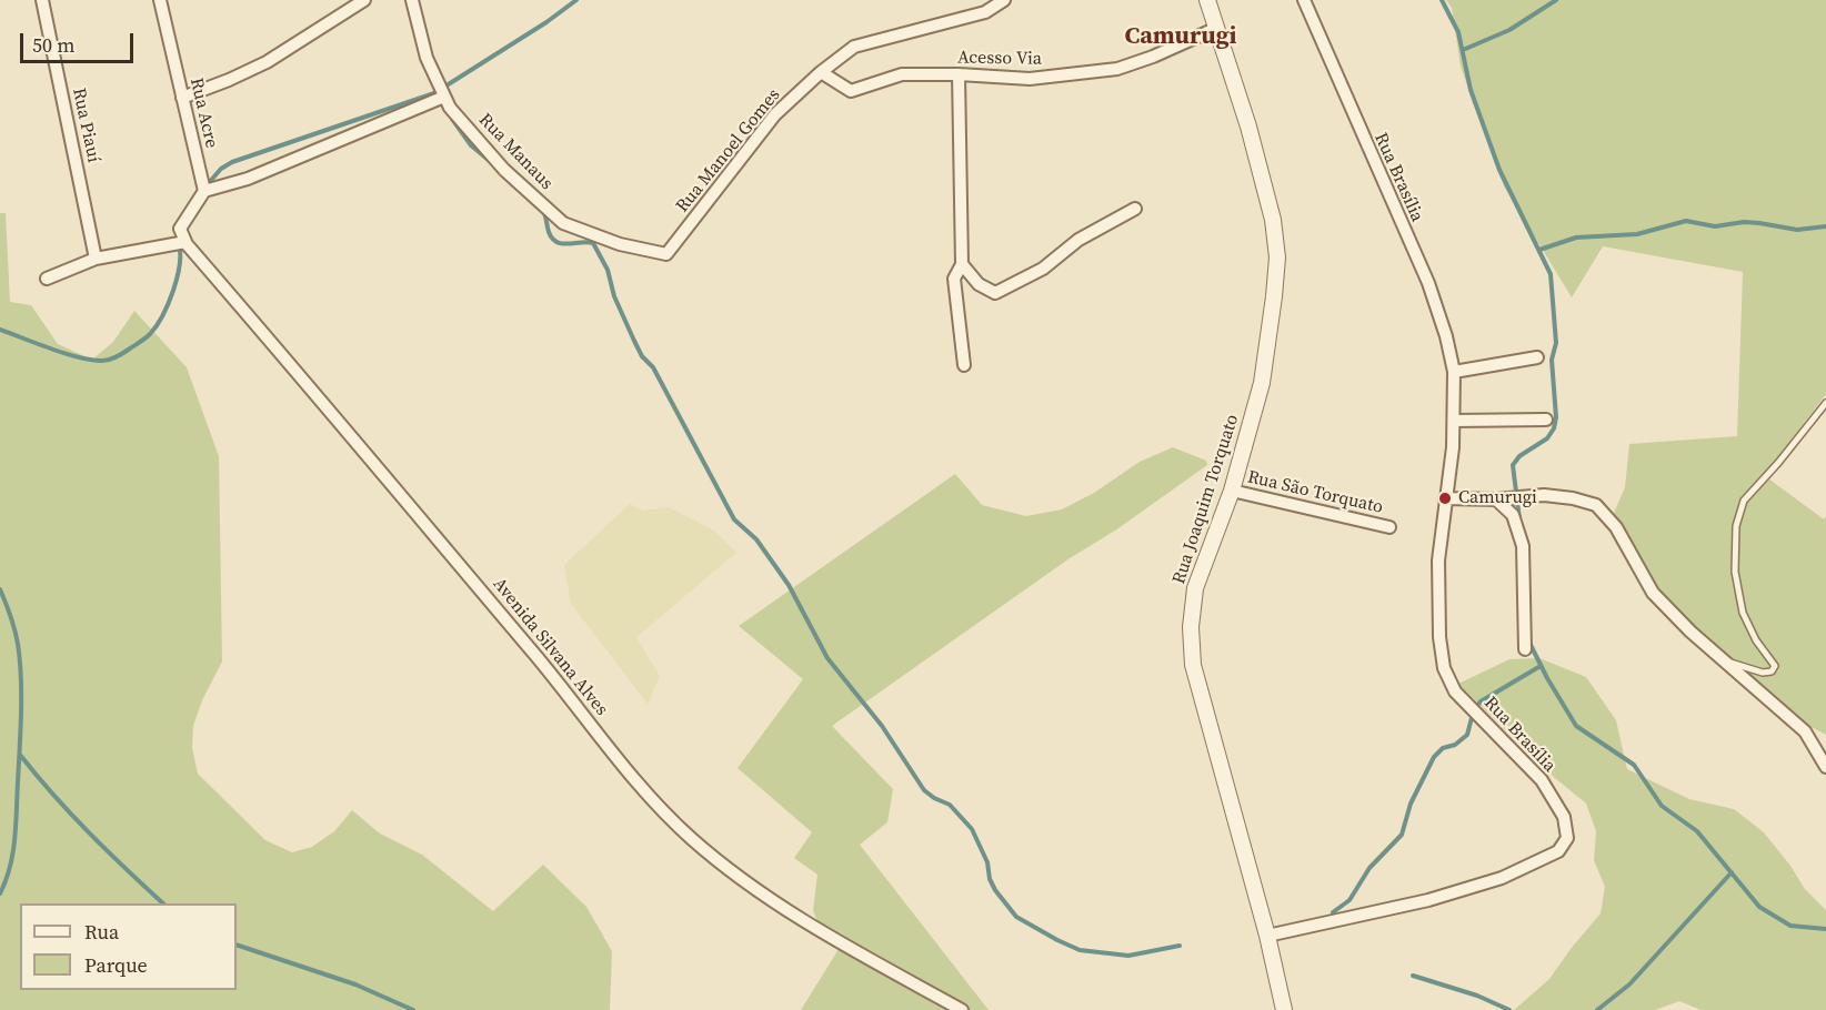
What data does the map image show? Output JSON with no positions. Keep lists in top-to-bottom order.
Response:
{
  "streets": {
    "street": [
      "Acesso Via",
      "Rua Acre",
      "Rua Piauí",
      "Rua Manoel Gomes",
      "Rua Manaus",
      "Rua Brasília",
      "Rua São Torquato",
      "Rua Joaquim Torquato",
      "Avenida Silvana Alves"
    ]
  },
  "crossings": [
    ["Acesso Via", "Rua Manoel Gomes"],
    ["Acesso Via", "Rua Joaquim Torquato"],
    ["Rua Acre", "Avenida Silvana Alves"],
    ["Rua Manoel Gomes", "Rua Manaus"],
    ["Rua Brasília", "Rua Joaquim Torquato"],
    ["Rua São Torquato", "Rua Joaquim Torquato"]
  ],
  "districts": ["Camurugi"],
  "places": ["Camurugi"],
  "legend": ["Rua", "Parque"],
  "scale_bar": "50 m"
}
